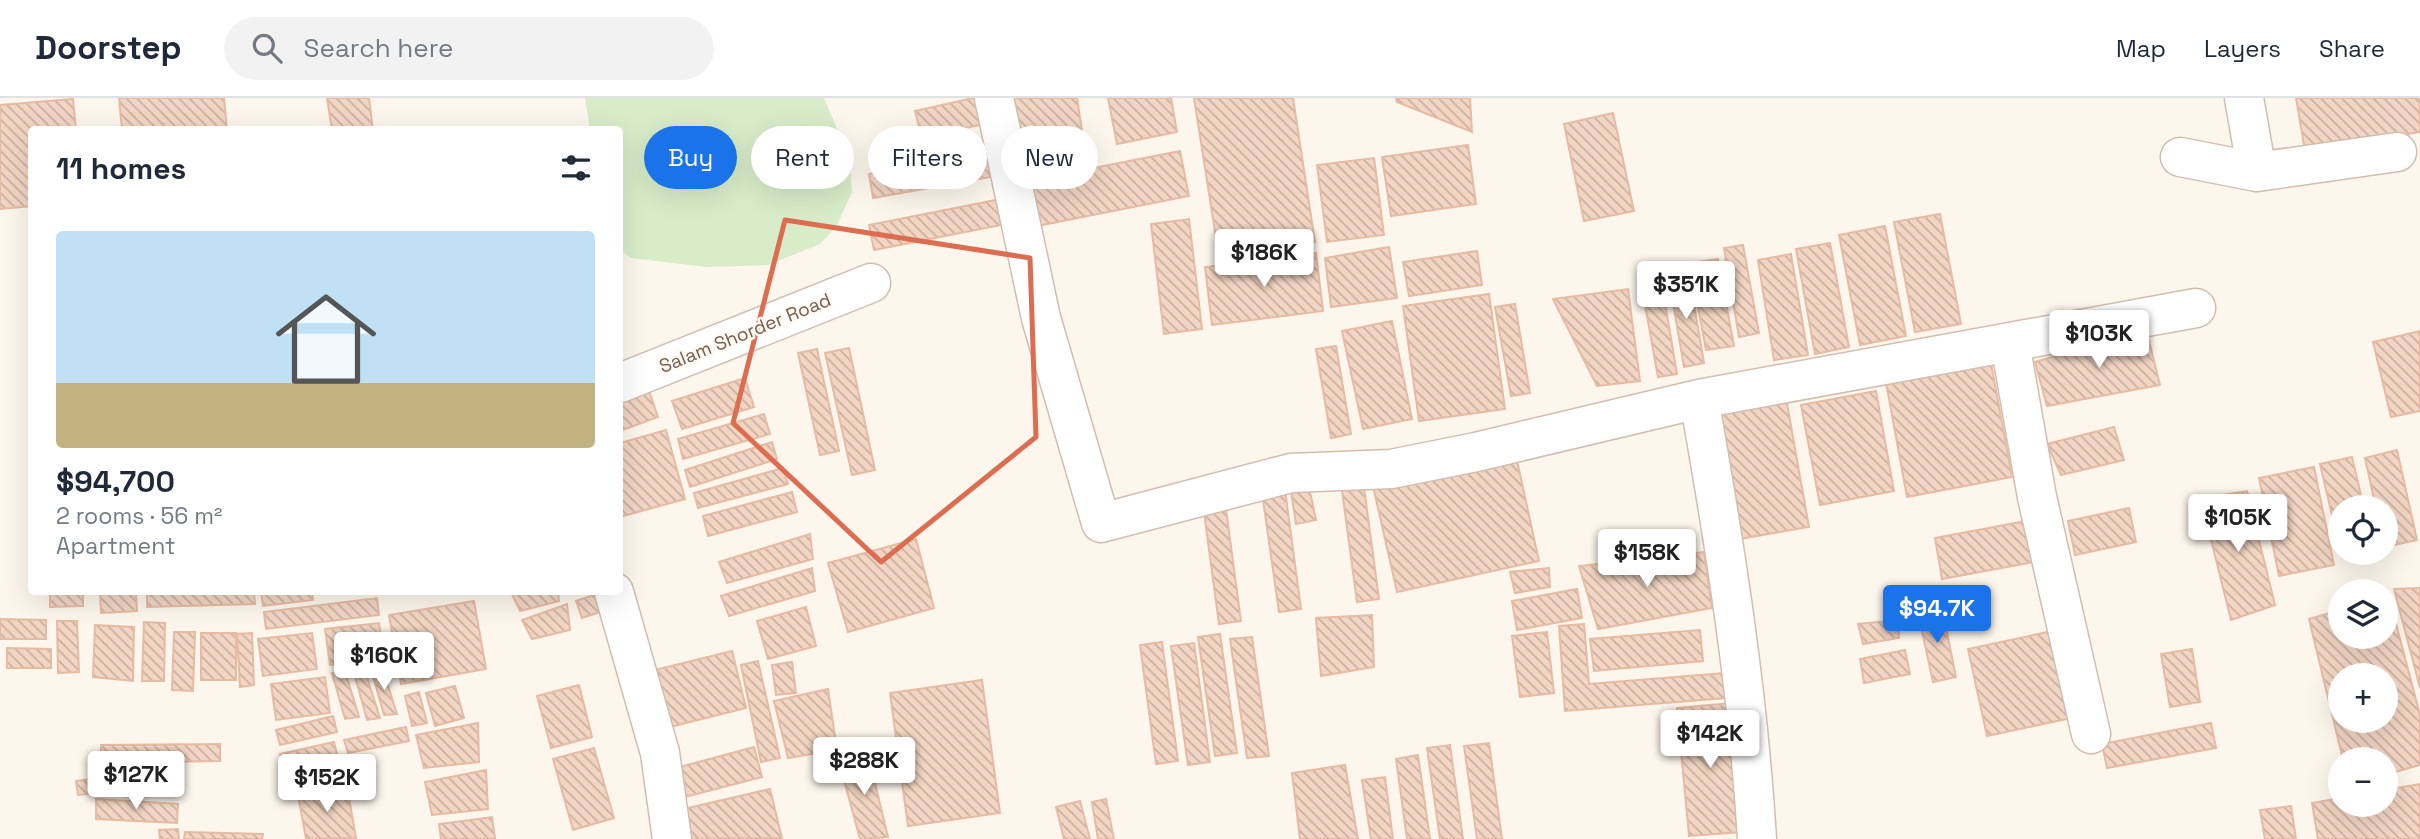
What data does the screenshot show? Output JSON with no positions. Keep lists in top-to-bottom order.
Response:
{
  "streets": {
    "street": ["Salam Shorder Road"]
  },
  "page": {
    "header": "Doorstep",
    "search": "Search here",
    "nav": ["Map", "Layers", "Share"],
    "chip": [
      "Buy",
      "Rent",
      "Filters",
      "New"
    ],
    "heading": "11 homes",
    "list": [
      {
        "name": "$94,700",
        "note": "2 rooms · 56 m² · Apartment"
      }
    ],
    "price": [
      "$186K",
      "$351K",
      "$103K",
      "$105K",
      "$158K",
      "$94.7K",
      "$160K",
      "$142K",
      "$288K",
      "$127K",
      "$152K"
    ],
    "map_buttons": ["+", "−"]
  }
}
